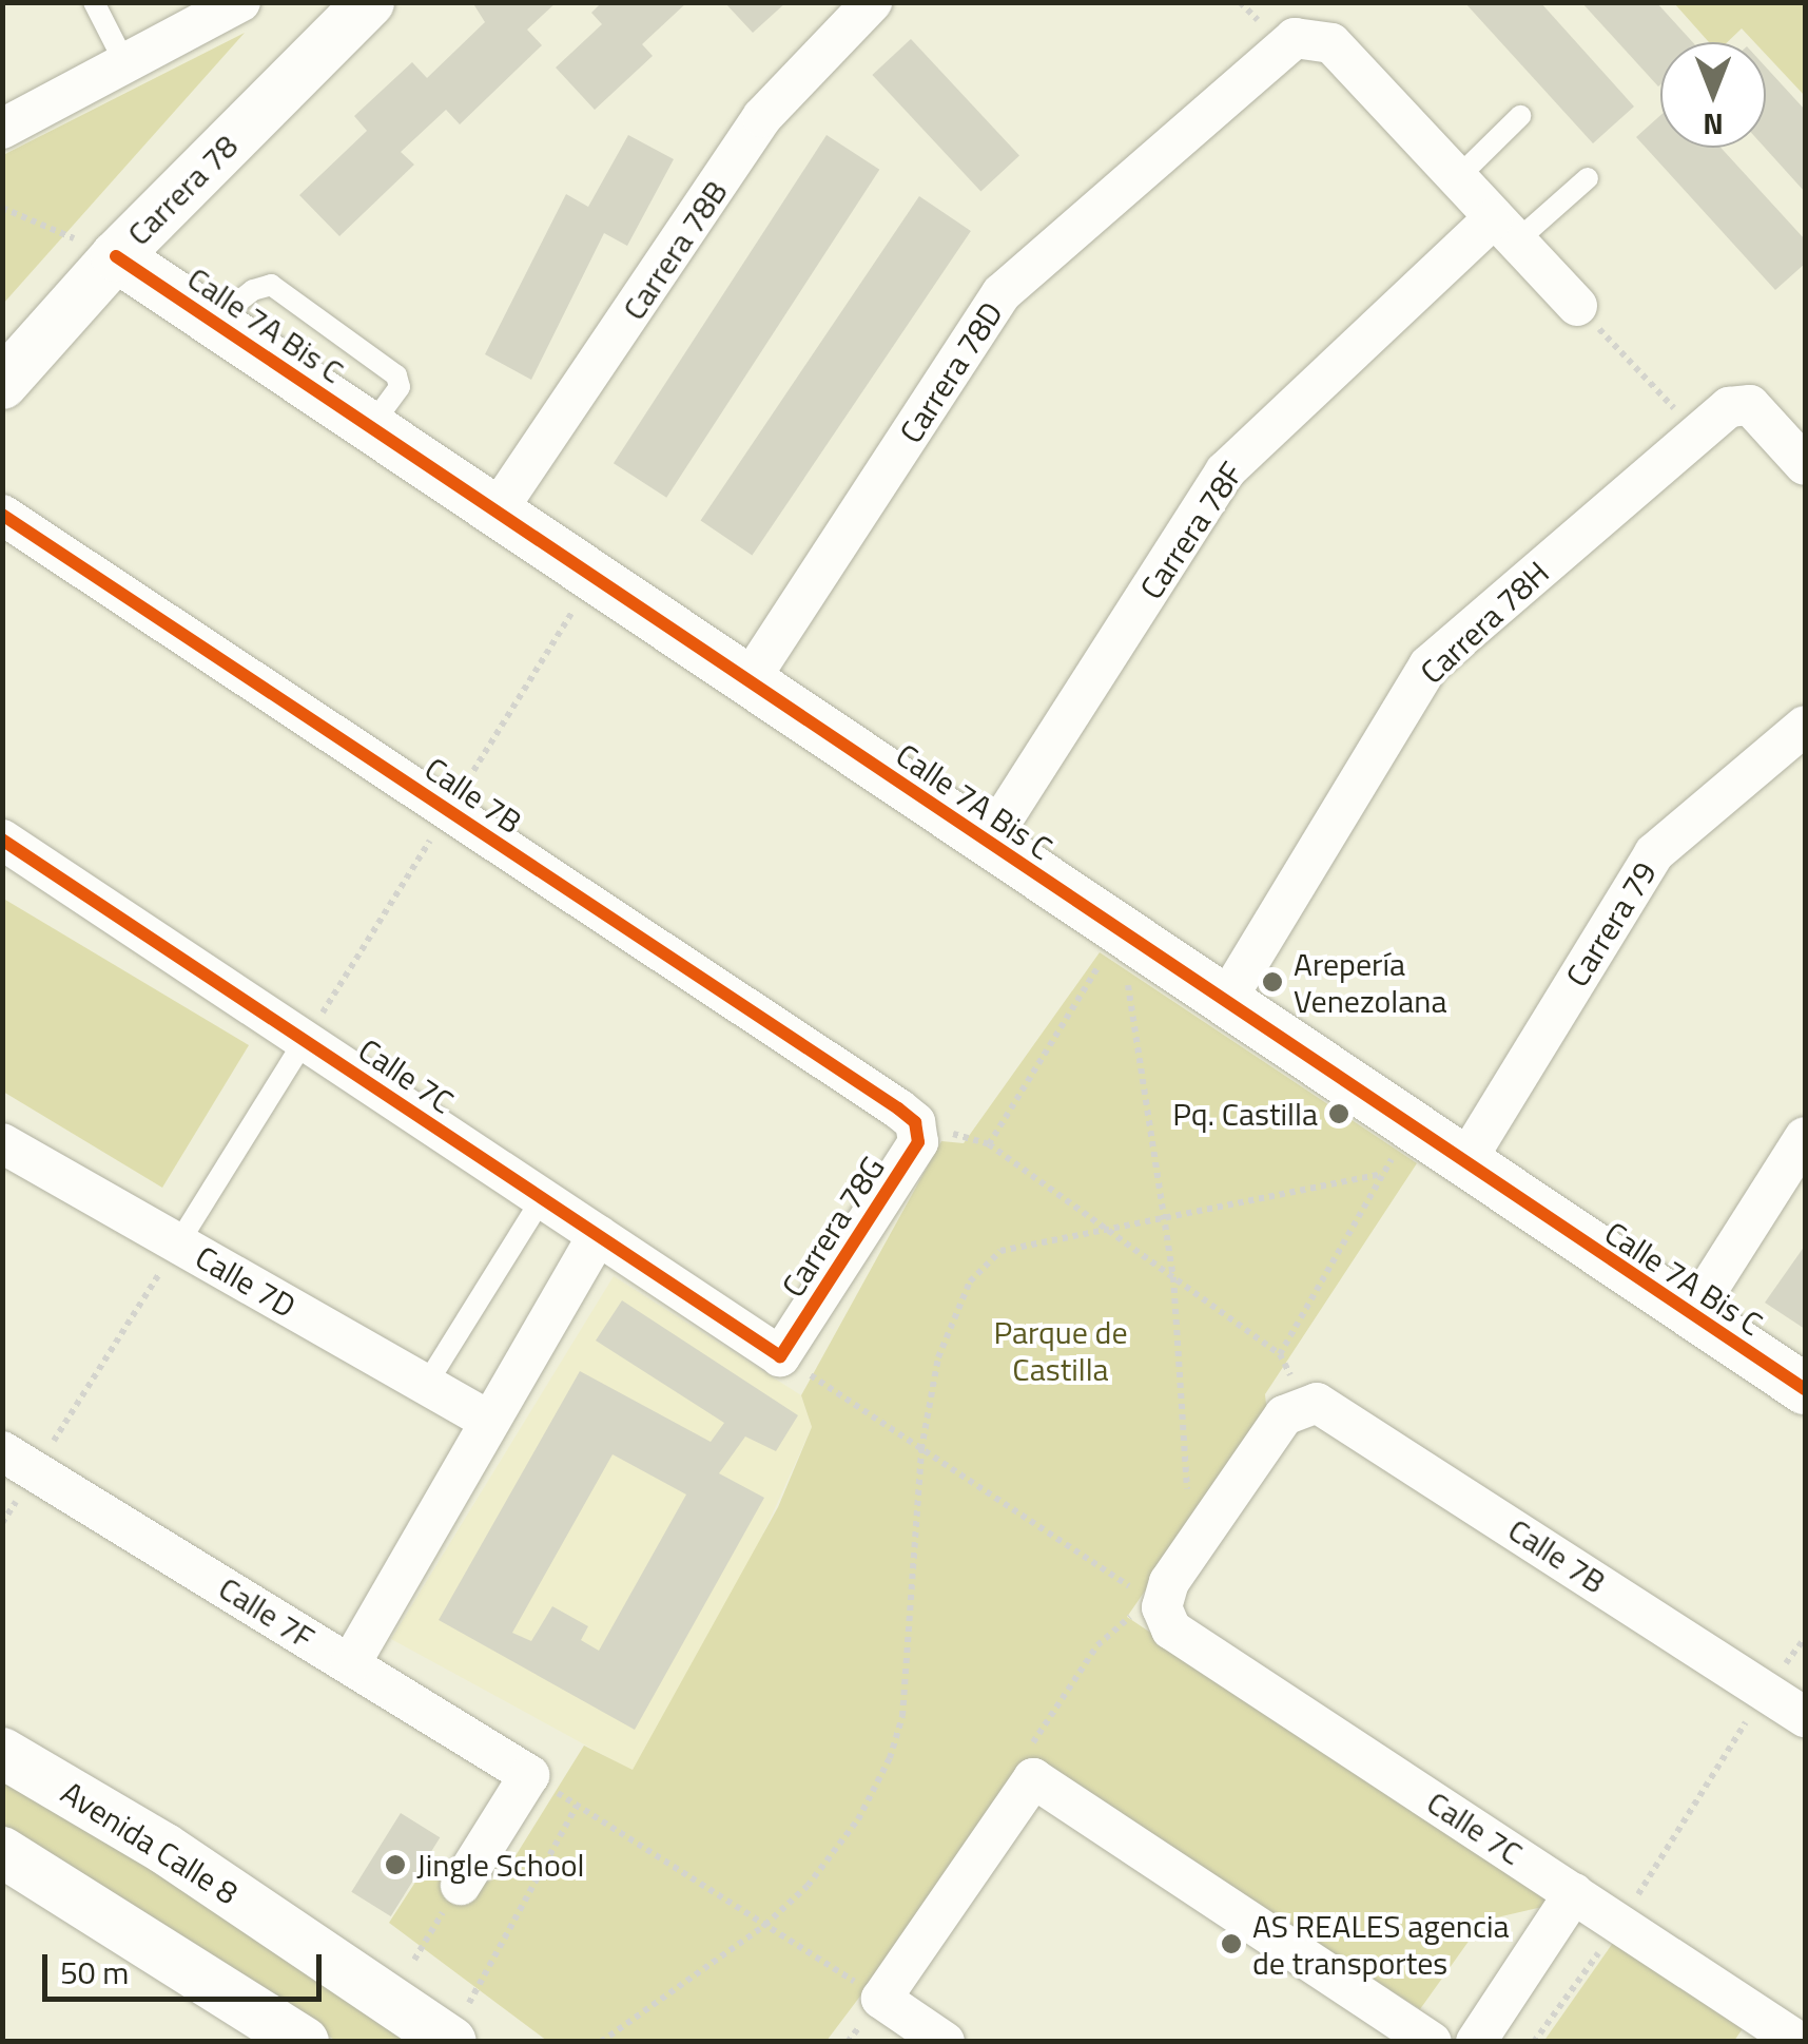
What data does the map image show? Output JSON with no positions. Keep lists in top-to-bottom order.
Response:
{
  "streets": {
    "street": [
      "Carrera 78",
      "Carrera 78B",
      "Calle 7A Bis C",
      "Carrera 78D",
      "Carrera 78F",
      "Carrera 78H",
      "Calle 7B",
      "Carrera 79",
      "Calle 7C",
      "Carrera 78G",
      "Calle 7D",
      "Calle 7F",
      "Avenida Calle 8"
    ]
  },
  "crossings": [
    ["Carrera 78", "Calle 7A Bis C"],
    ["Carrera 78B", "Calle 7A Bis C"],
    ["Calle 7A Bis C", "Carrera 78D"],
    ["Calle 7A Bis C", "Carrera 78F"],
    ["Calle 7A Bis C", "Carrera 78H"],
    ["Calle 7A Bis C", "Carrera 79"],
    ["Calle 7B", "Carrera 78G"],
    ["Calle 7C", "Carrera 78G"]
  ],
  "parks": ["Parque de Castilla"],
  "places": [
    "Arepería Venezolana",
    "Pq. Castilla",
    "Jingle School",
    "AS REALES agencia de transportes"
  ],
  "scale_bar": "50 m",
  "north": "bottom"
}
